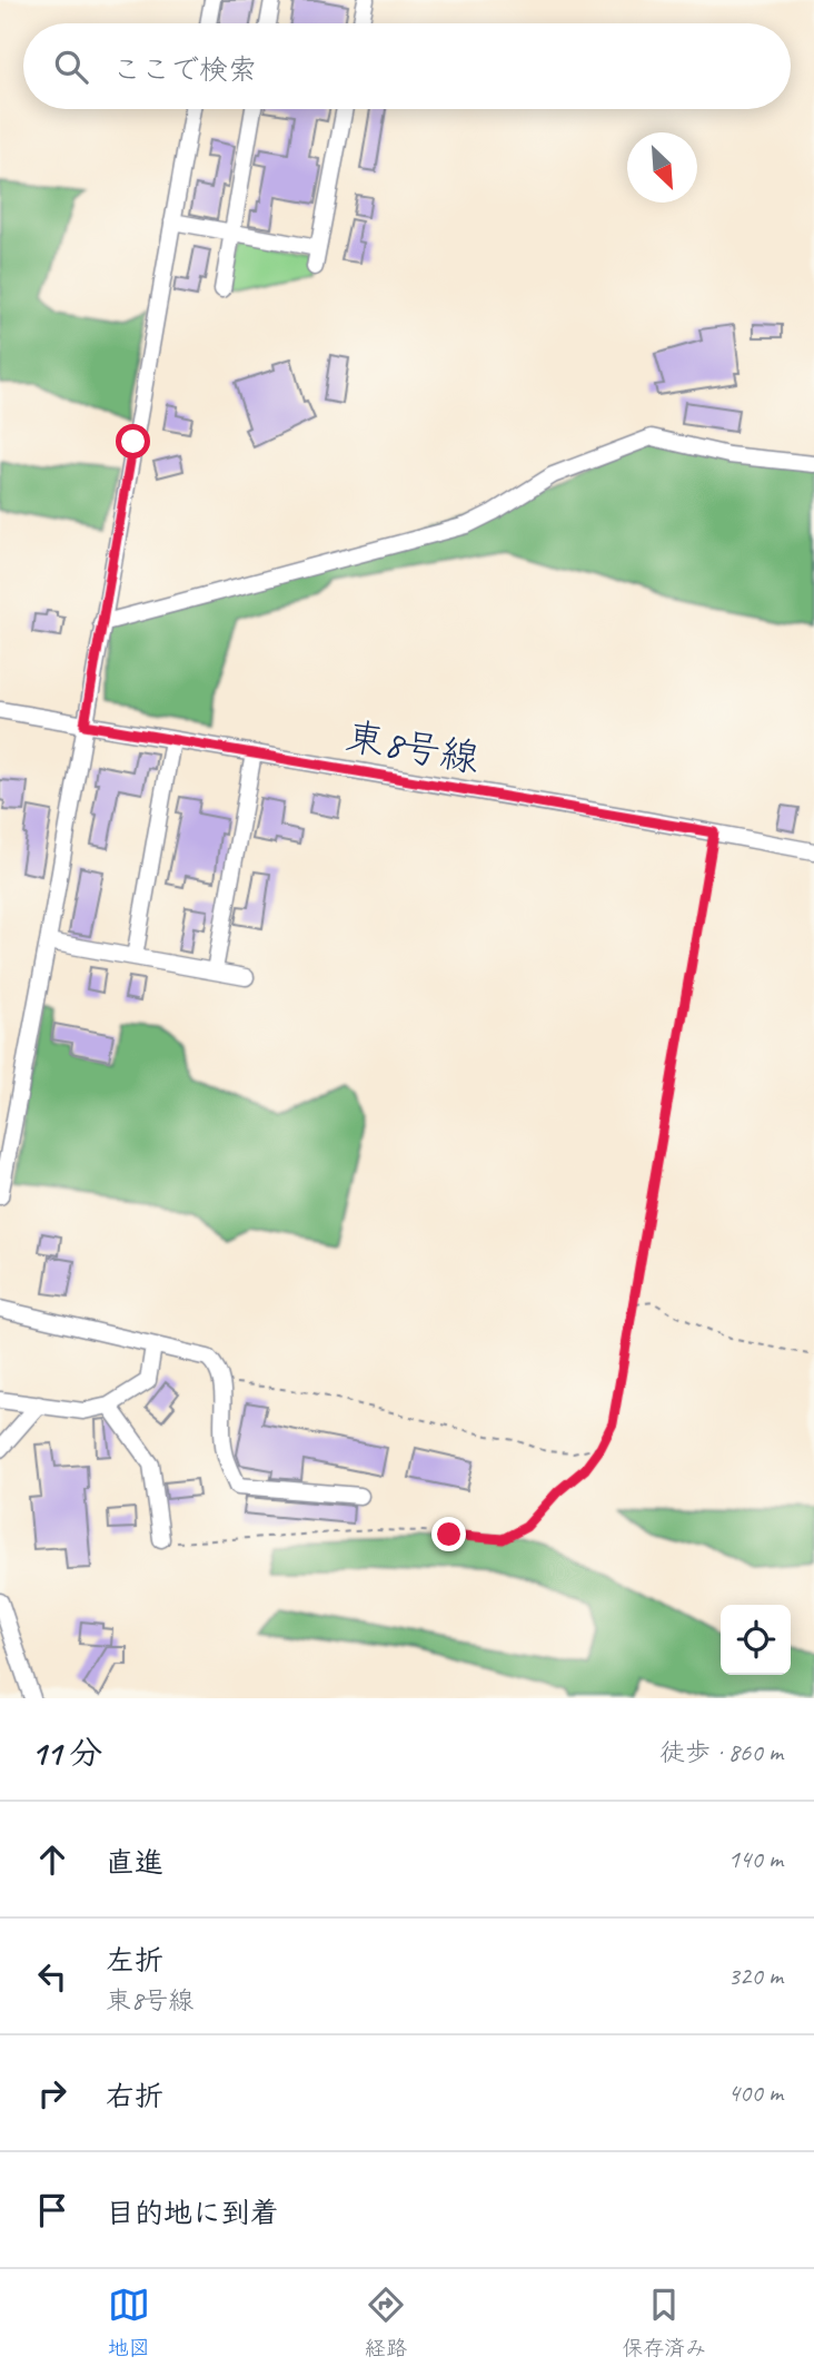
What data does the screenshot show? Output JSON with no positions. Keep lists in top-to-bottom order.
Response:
{
  "streets": {
    "street": ["東8号線"]
  },
  "north": "bottom right",
  "page": {
    "search": "ここで検索",
    "heading": ["11 分", "徒歩 · 860 m"],
    "list": [
      ["直進", "140 m"],
      ["左折", "東8号線", "320 m"],
      ["右折", "400 m"],
      "目的地に到着"
    ],
    "nav": ["地図", "経路", "保存済み"]
  }
}
